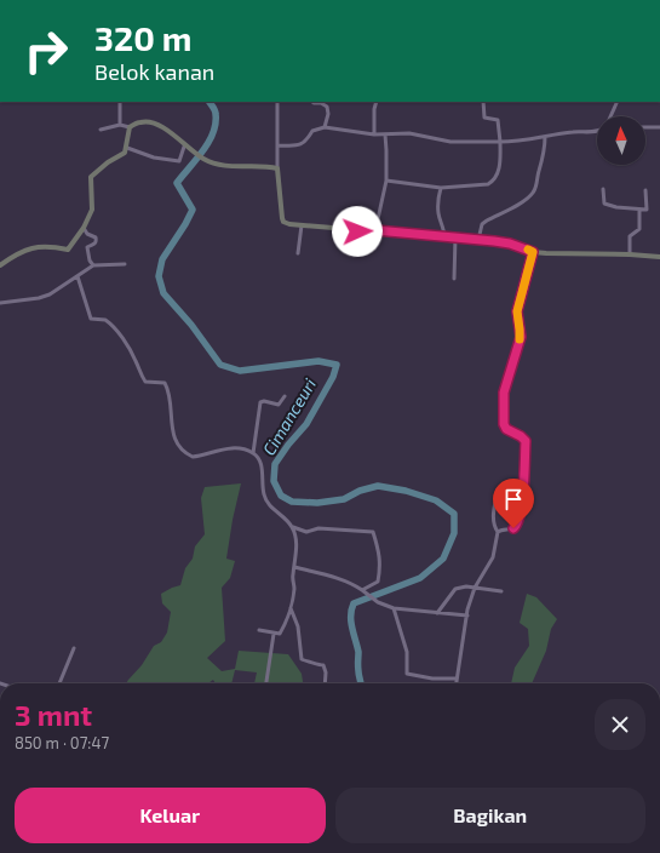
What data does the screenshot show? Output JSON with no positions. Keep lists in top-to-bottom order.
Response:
{
  "water": ["Cimanceuri"],
  "north": "top",
  "page": {
    "turn": ["320 m", "Belok kanan"],
    "heading": ["3 mnt", "850 m · 07:47"],
    "buttons": ["Keluar", "Bagikan"]
  }
}
